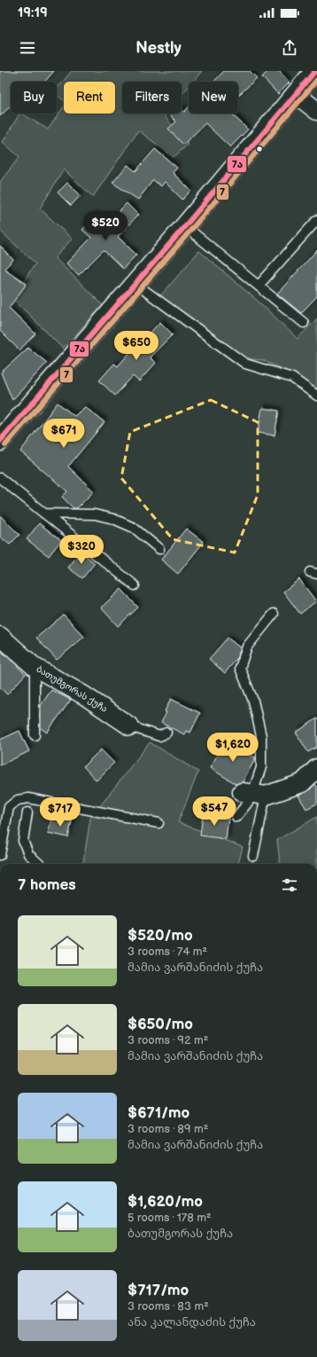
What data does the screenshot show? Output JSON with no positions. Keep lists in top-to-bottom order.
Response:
{
  "streets": {
    "street": ["ბათუმგორას ქუჩა"]
  },
  "lines": ["transit line 7ა", "transit line 7"],
  "page": {
    "status": "19:19",
    "header": "Nestly",
    "chip": [
      "Buy",
      "Rent",
      "Filters",
      "New"
    ],
    "price": [
      "$520",
      "$650",
      "$671",
      "$320",
      "$1,620",
      "$547",
      "$717"
    ],
    "heading": "7 homes",
    "list": [
      {
        "name": "$520/mo",
        "note": "3 rooms · 74 m² · მამია ვარშანიძის ქუჩა"
      },
      {
        "name": "$650/mo",
        "note": "3 rooms · 92 m² · მამია ვარშანიძის ქუჩა"
      },
      {
        "name": "$671/mo",
        "note": "3 rooms · 89 m² · მამია ვარშანიძის ქუჩა"
      },
      {
        "name": "$1,620/mo",
        "note": "5 rooms · 178 m² · ბათუმგორას ქუჩა"
      },
      {
        "name": "$717/mo",
        "note": "3 rooms · 83 m² · ანა კალანდაძის ქუჩა"
      }
    ]
  }
}
